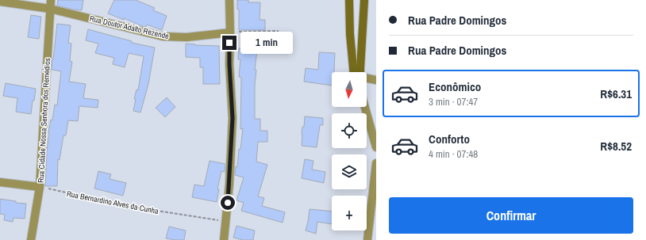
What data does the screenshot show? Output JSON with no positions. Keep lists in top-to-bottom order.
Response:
{
  "streets": {
    "street": ["Rua Doutor Adalto Rezende", "Rua Cidade Nossa Senhora dos Remédios"],
    "path": ["Rua Bernardino Alves da Cunha"]
  },
  "crossings": [
    ["Rua Doutor Adalto Rezende", "Rua Cidade Nossa Senhora dos Remédios"],
    ["Rua Cidade Nossa Senhora dos Remédios", "Rua Bernardino Alves da Cunha"]
  ],
  "north": "bottom",
  "page": {
    "banner": ["Rua Padre Domingos", "Rua Padre Domingos"],
    "bubble": "1 min",
    "list": [
      {
        "name": "Econômico",
        "note": "3 min · 07:47",
        "value": "R$6.31"
      },
      {
        "name": "Conforto",
        "note": "4 min · 07:48",
        "value": "R$8.52"
      }
    ],
    "map_buttons": "+",
    "buttons": "Confirmar"
  }
}
